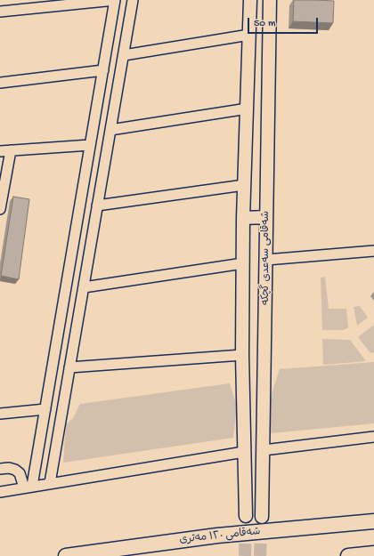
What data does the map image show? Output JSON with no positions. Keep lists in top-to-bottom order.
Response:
{
  "streets": {
    "highway": ["شەقامی ١٢٠ مەتری"],
    "main road": ["شەقامی سەعدی گچکە"]
  },
  "scale_bar": "50 m"
}
